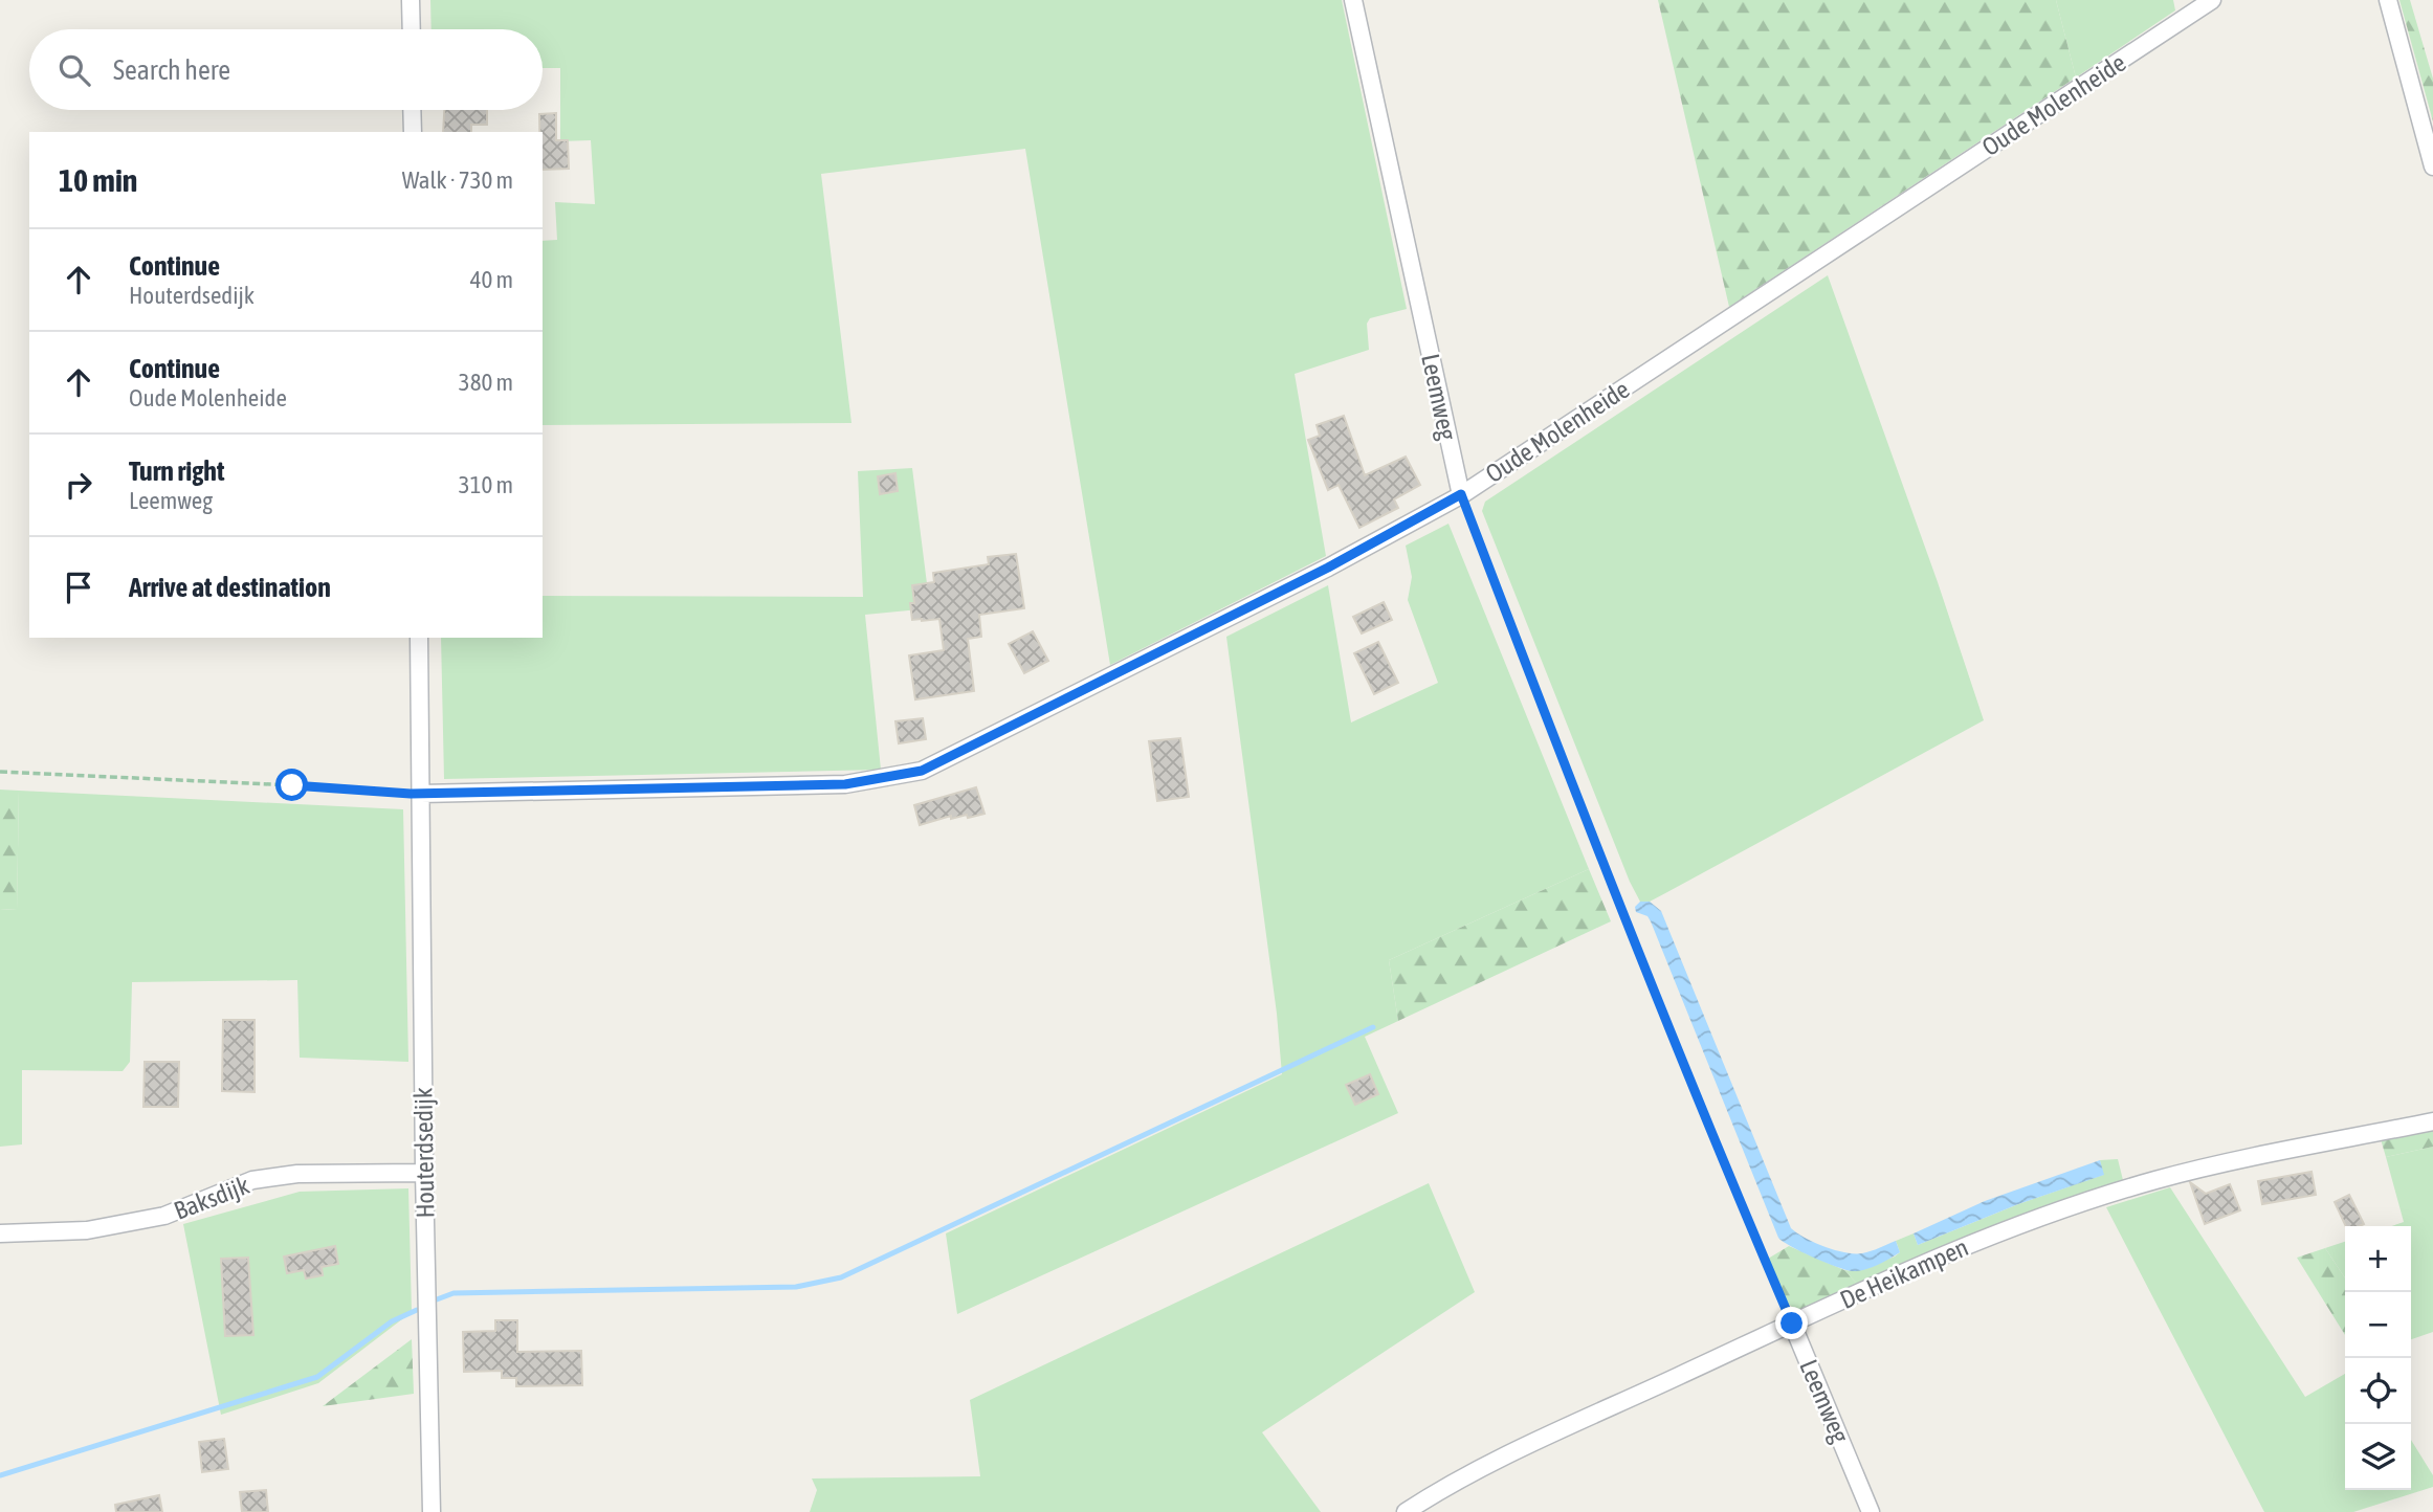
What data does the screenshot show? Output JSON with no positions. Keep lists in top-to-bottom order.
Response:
{
  "streets": {
    "street": [
      "Oude Molenheide",
      "Leemweg",
      "Houterdsedijk",
      "Baksdijk",
      "De Heikampen"
    ]
  },
  "crossings": [
    ["Oude Molenheide", "Leemweg"],
    ["Oude Molenheide", "Houterdsedijk"],
    ["Leemweg", "De Heikampen"],
    ["Houterdsedijk", "Baksdijk"]
  ],
  "page": {
    "search": "Search here",
    "heading": ["10 min", "Walk · 730 m"],
    "list": [
      ["Continue", "Houterdsedijk", "40 m"],
      ["Continue", "Oude Molenheide", "380 m"],
      ["Turn right", "Leemweg", "310 m"],
      "Arrive at destination"
    ],
    "map_buttons": ["+", "−"]
  }
}
